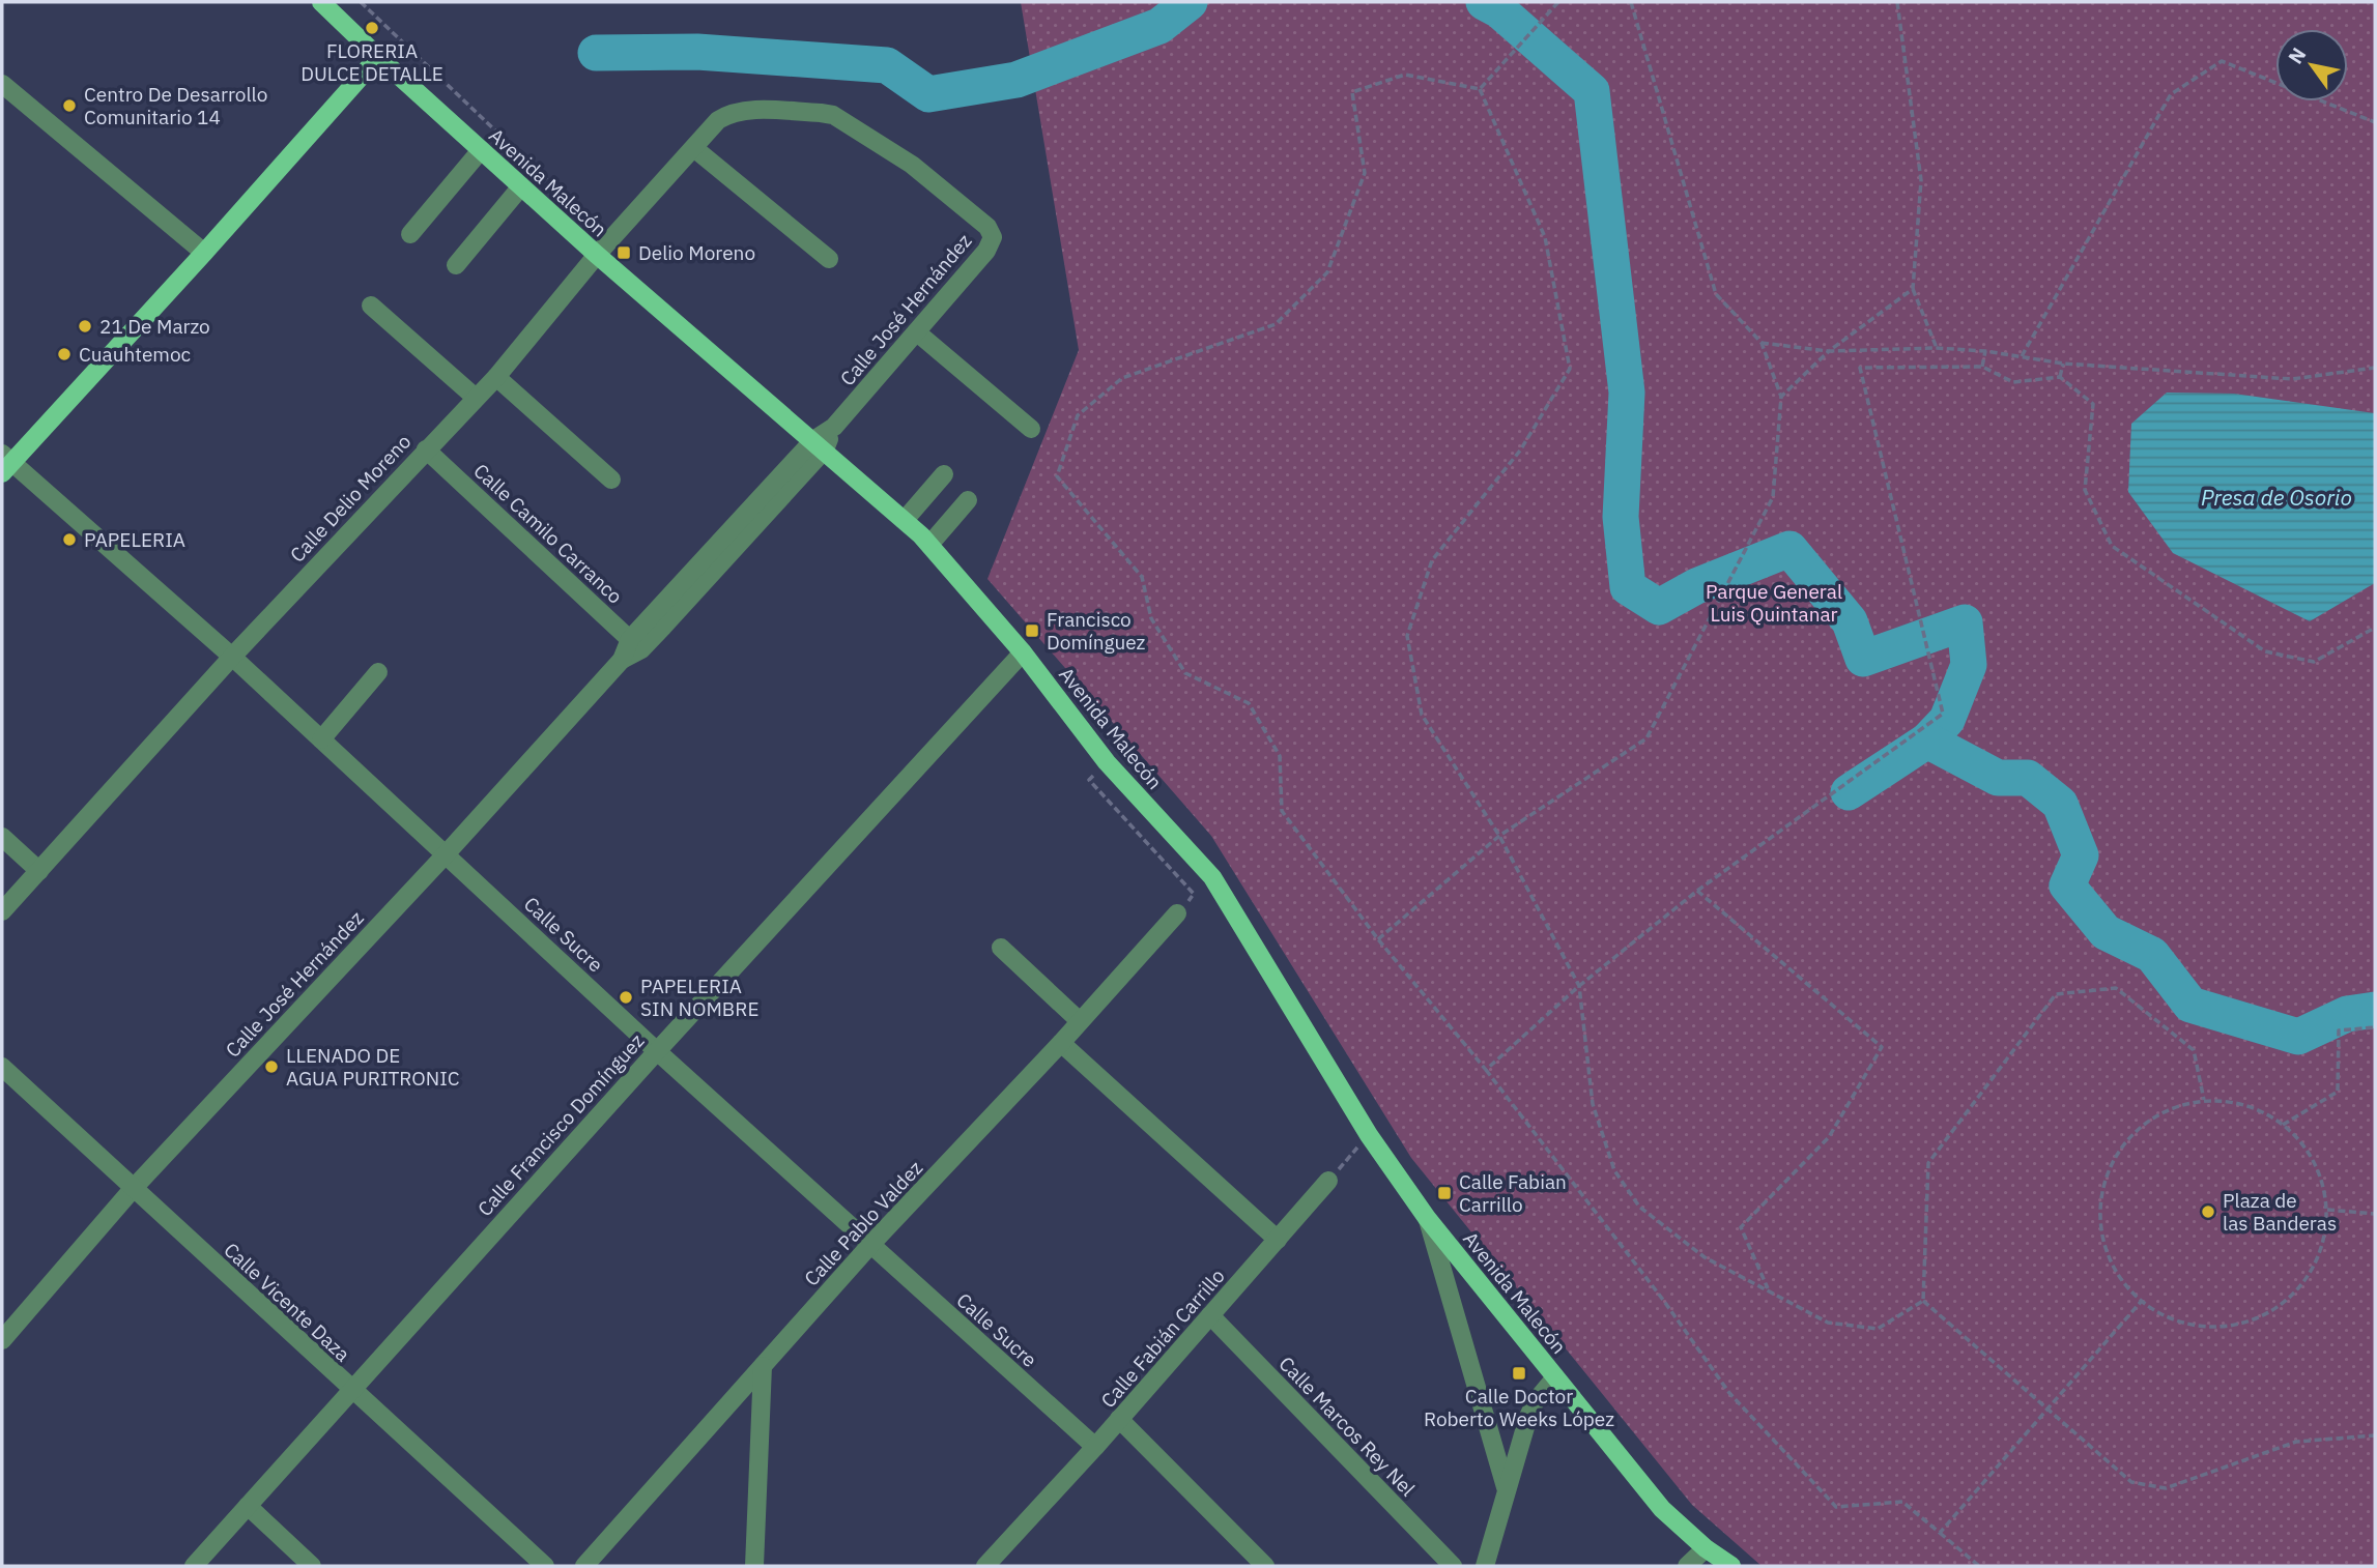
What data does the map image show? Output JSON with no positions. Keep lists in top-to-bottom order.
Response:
{
  "streets": {
    "main road": ["Avenida Malecón"],
    "street": [
      "Calle José Hernández",
      "Calle Delio Moreno",
      "Calle Camilo Carranco",
      "Calle Sucre",
      "Calle Francisco Domínguez",
      "Calle Pablo Valdez",
      "Calle Vicente Daza",
      "Calle Fabián Carrillo",
      "Calle Marcos Rey Nel"
    ]
  },
  "crossings": [
    ["Avenida Malecón", "Calle José Hernández"],
    ["Avenida Malecón", "Calle Delio Moreno"],
    ["Avenida Malecón", "Calle Francisco Domínguez"],
    ["Calle José Hernández", "Calle Delio Moreno"],
    ["Calle José Hernández", "Calle Camilo Carranco"],
    ["Calle José Hernández", "Calle Sucre"],
    ["Calle José Hernández", "Calle Vicente Daza"],
    ["Calle Delio Moreno", "Calle Camilo Carranco"],
    ["Calle Delio Moreno", "Calle Sucre"],
    ["Calle Sucre", "Calle Francisco Domínguez"],
    ["Calle Sucre", "Calle Pablo Valdez"],
    ["Calle Sucre", "Calle Fabián Carrillo"],
    ["Calle Francisco Domínguez", "Calle Vicente Daza"],
    ["Calle Fabián Carrillo", "Calle Marcos Rey Nel"]
  ],
  "water": ["Presa de Osorio"],
  "parks": ["Parque General Luis Quintanar"],
  "places": {
    "other": [
      "FLORERIA DULCE DETALLE",
      "Centro De Desarrollo Comunitario 14",
      "21 De Marzo",
      "Cuauhtemoc",
      "PAPELERIA",
      "PAPELERIA SIN NOMBRE",
      "LLENADO DE AGUA PURITRONIC",
      "Plaza de las Banderas"
    ],
    "transit": [
      "Delio Moreno",
      "Francisco Domínguez",
      "Calle Fabian Carrillo",
      "Calle Doctor Roberto Weeks López"
    ]
  },
  "north": "top left"
}
